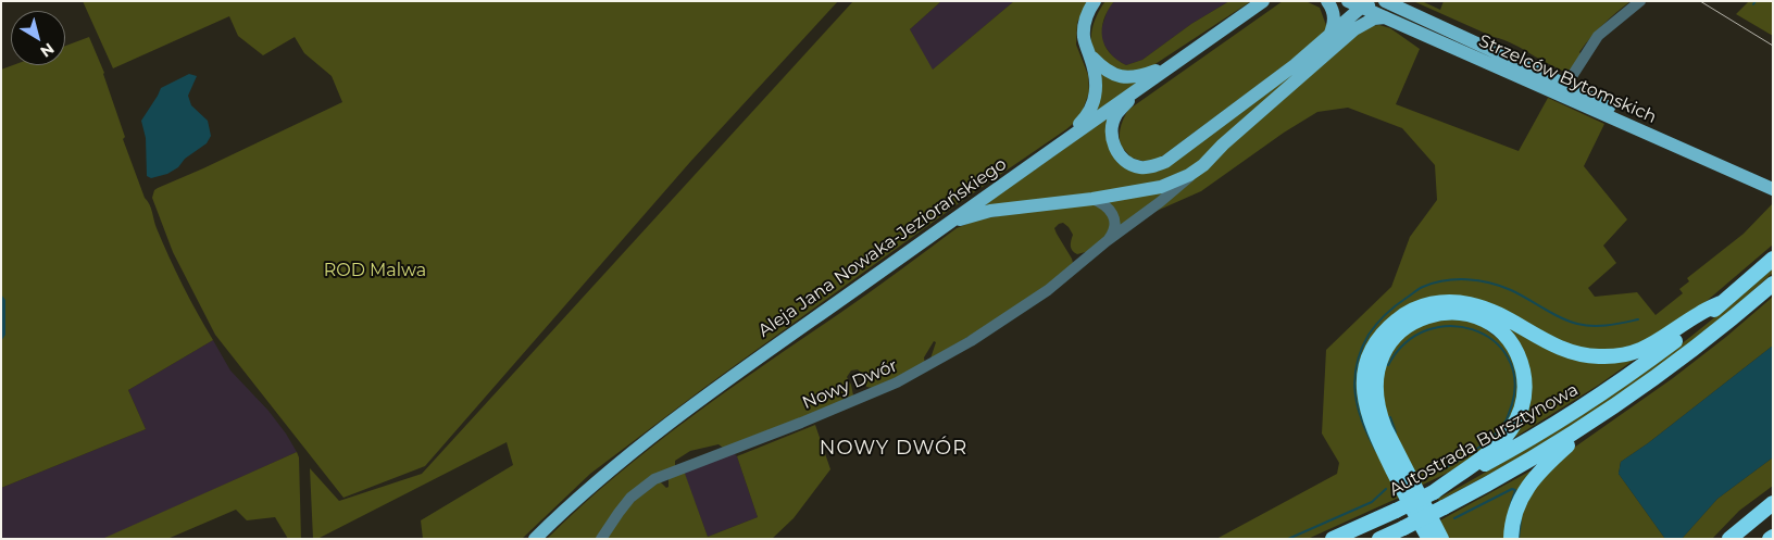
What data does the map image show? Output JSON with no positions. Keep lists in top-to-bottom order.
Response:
{
  "streets": {
    "highway": ["Autostrada Bursztynowa"],
    "main road": ["Strzelców Bytomskich", "Aleja Jana Nowaka-Jeziorańskiego"],
    "street": ["Nowy Dwór"]
  },
  "districts": ["NOWY DWÓR"],
  "parks": ["ROD Malwa"],
  "north": "bottom right"
}
